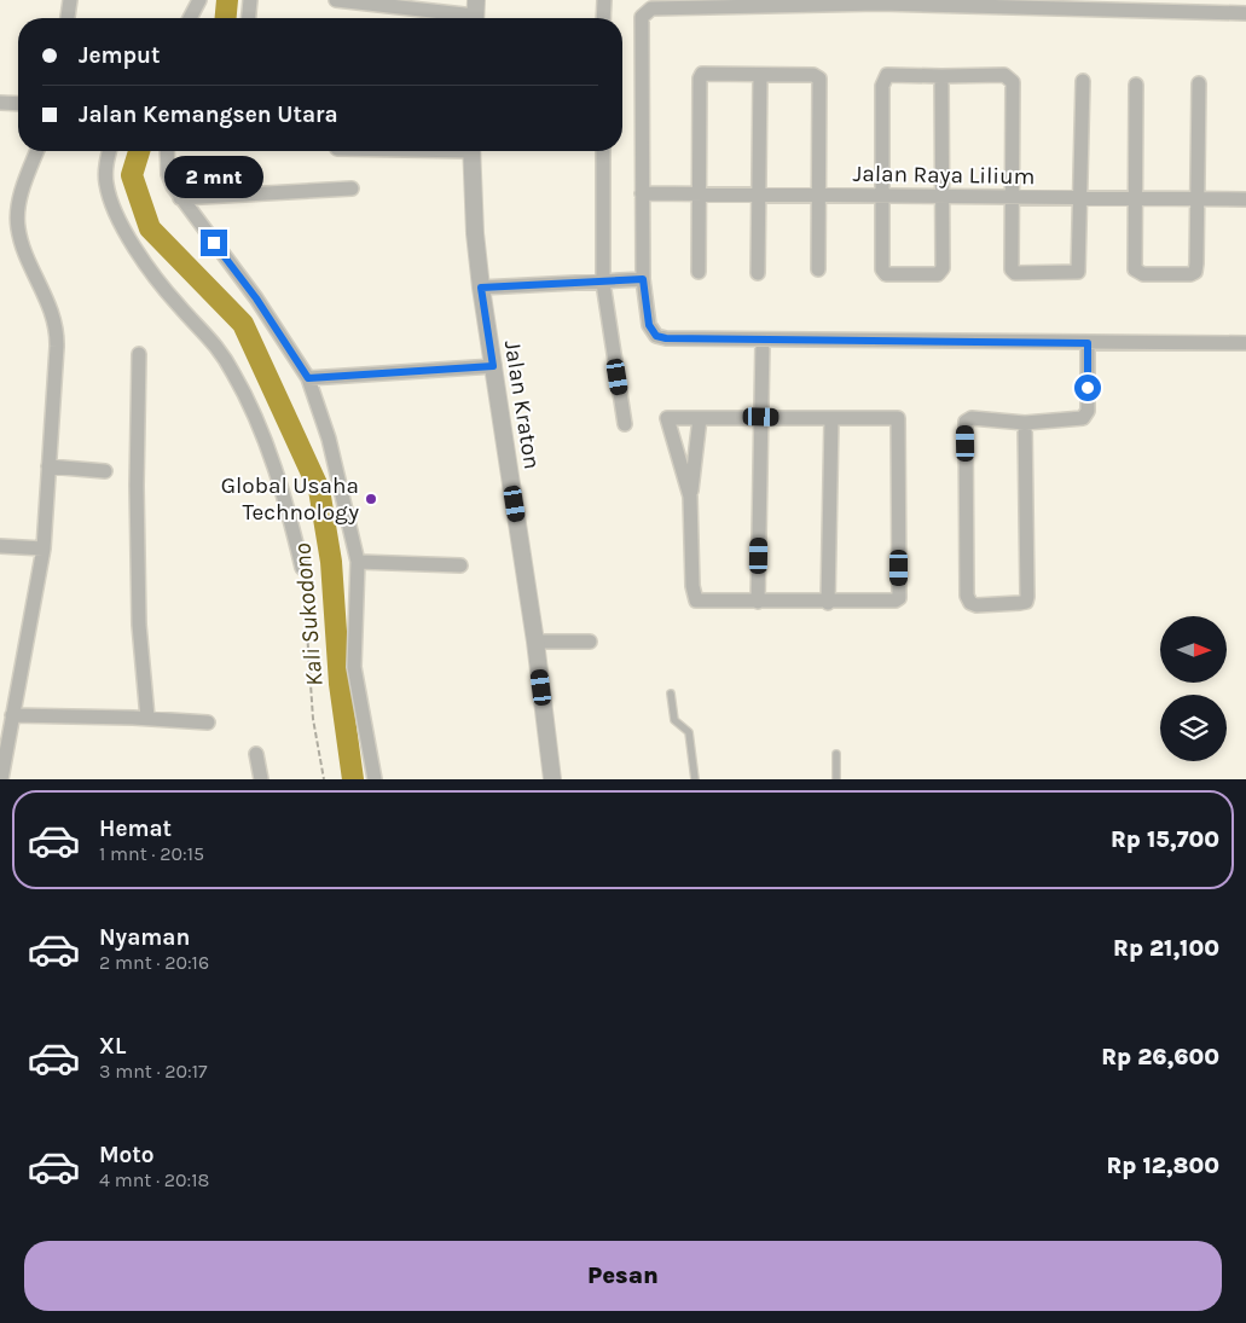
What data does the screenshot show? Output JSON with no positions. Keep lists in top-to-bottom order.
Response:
{
  "streets": {
    "street": ["Jalan Raya Lilium", "Jalan Kraton"]
  },
  "water": ["Kali Sukodono"],
  "places": ["Global Usaha Technology"],
  "north": "right",
  "page": {
    "banner": ["Jemput", "Jalan Kemangsen Utara"],
    "bubble": "2 mnt",
    "list": [
      {
        "name": "Hemat",
        "note": "1 mnt · 20:15",
        "value": "Rp 15,700"
      },
      {
        "name": "Nyaman",
        "note": "2 mnt · 20:16",
        "value": "Rp 21,100"
      },
      {
        "name": "XL",
        "note": "3 mnt · 20:17",
        "value": "Rp 26,600"
      },
      {
        "name": "Moto",
        "note": "4 mnt · 20:18",
        "value": "Rp 12,800"
      }
    ],
    "buttons": "Pesan"
  }
}
